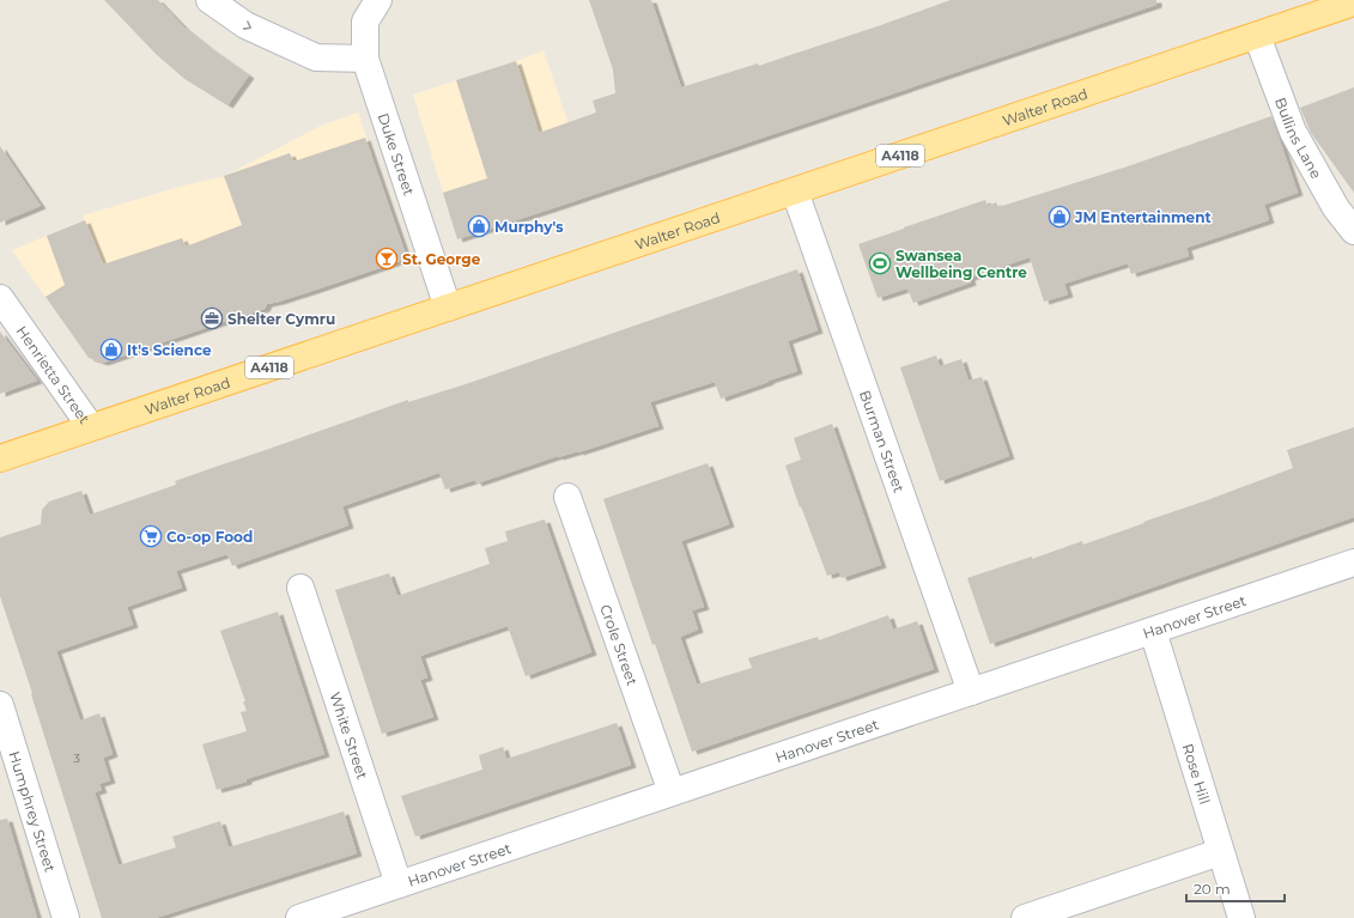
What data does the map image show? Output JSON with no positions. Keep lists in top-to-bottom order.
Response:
{
  "streets": {
    "main road": ["Walter Road", "A4118"],
    "street": [
      "Bullins Lane",
      "Duke Street",
      "Henrietta Street",
      "Burman Street",
      "Hanover Street",
      "Crole Street",
      "White Street",
      "Rose Hill",
      "Humphrey Street"
    ]
  },
  "crossings": [
    ["Walter Road", "Bullins Lane"],
    ["Walter Road", "Duke Street"],
    ["Walter Road", "Henrietta Street"],
    ["Walter Road", "Burman Street"],
    ["Burman Street", "Hanover Street"],
    ["Hanover Street", "Crole Street"],
    ["Hanover Street", "White Street"],
    ["Hanover Street", "Rose Hill"]
  ],
  "places": {
    "shop": ["JM Entertainment", "Murphy's", "It's Science"],
    "bar": ["St. George"],
    "sports": ["Swansea Wellbeing Centre"],
    "office": ["Shelter Cymru"],
    "supermarket": ["Co-op Food"]
  },
  "house_numbers": ["3"],
  "scale_bar": "20 m"
}
